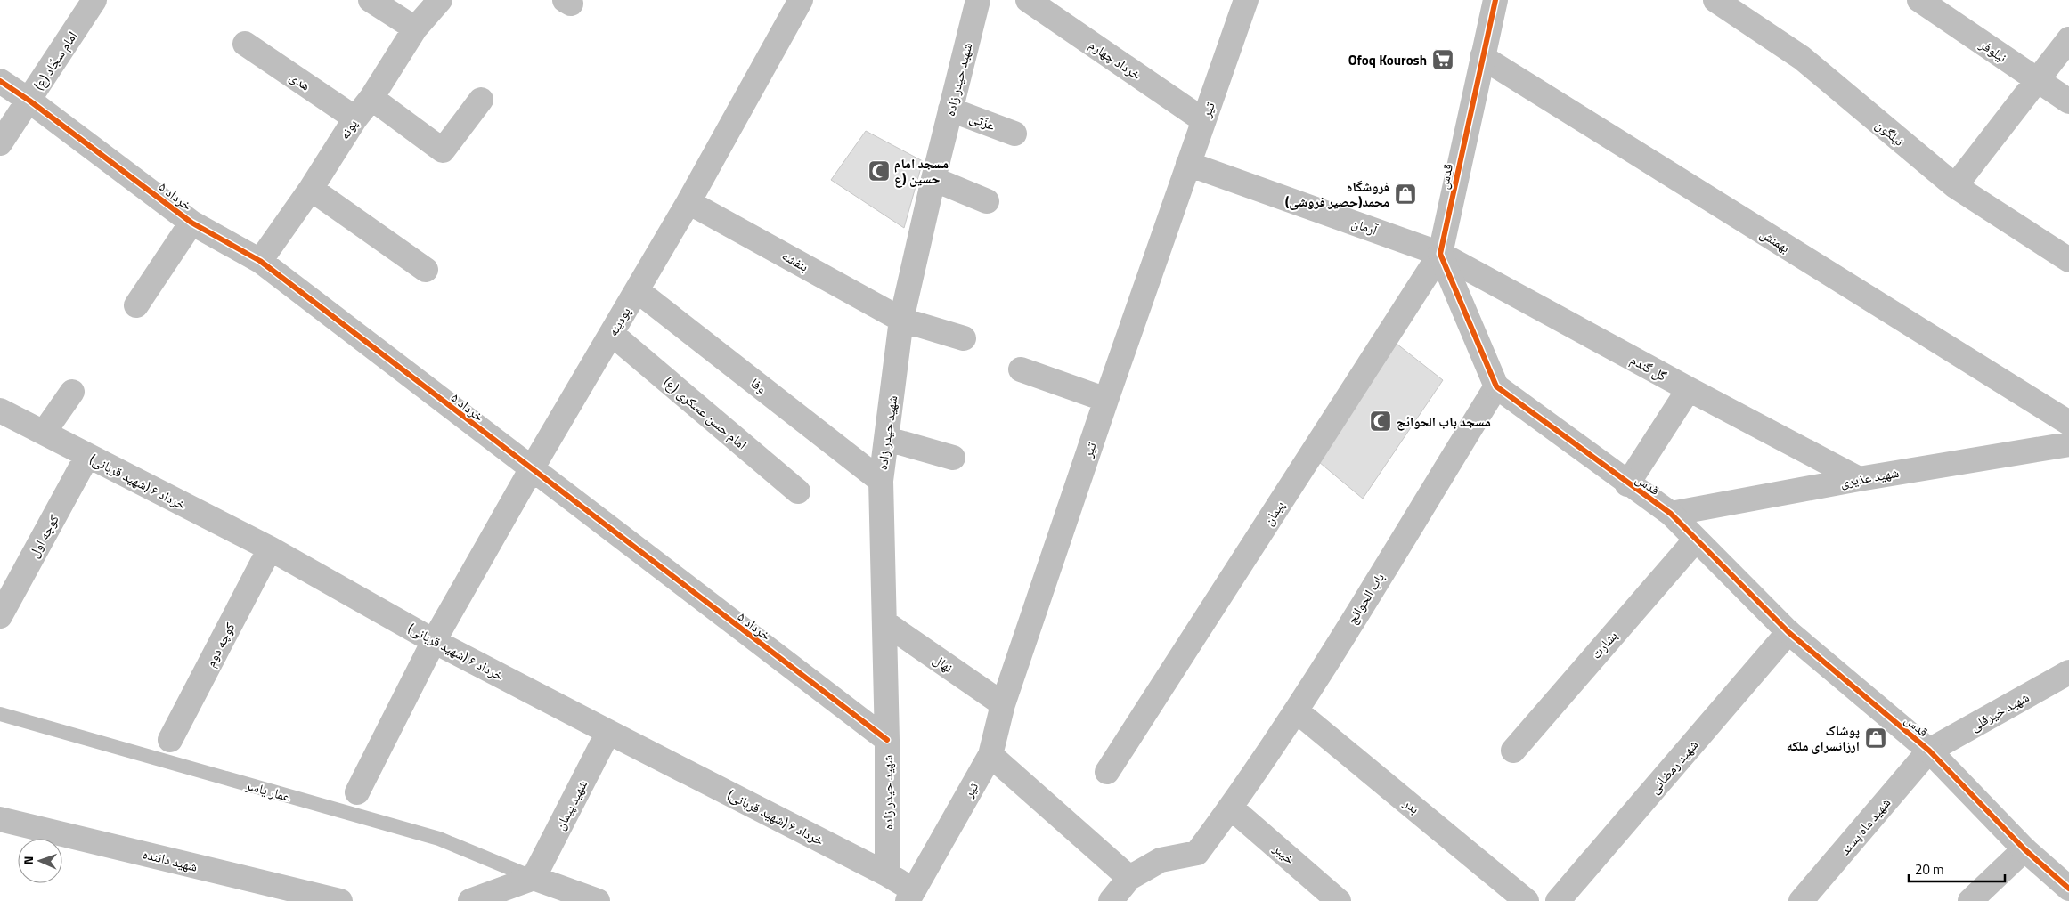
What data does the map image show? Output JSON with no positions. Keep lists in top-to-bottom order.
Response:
{
  "streets": {
    "street": [
      "نیلوفر",
      "خرداد چهارم",
      "امام سجّاد (ع)",
      "شهید حیدر زاده",
      "هدی",
      "تیر",
      "عزّتی",
      "پونه",
      "نیلگون",
      "قدس",
      "خرداد ۵",
      "آرمان",
      "بهمنش",
      "بنفشه",
      "پودینه",
      "گل گندم",
      "وفا",
      "امام حسن عسکری (ع)",
      "شهید عذیری",
      "خرداد ۶ (شهید قربانی)",
      "پیمان",
      "کوچه اول",
      "باب الحوائج",
      "کوچه دوم",
      "بشارت",
      "نهال",
      "شهید خیرقلی",
      "شهید رمضانی",
      "شهید پیمان",
      "بدر",
      "شهید ماه پسند",
      "خیبر",
      "شهید داننده"
    ],
    "lane": ["عمار یاسر"]
  },
  "crossings": [
    ["خرداد چهارم", "تیر"],
    ["امام سجّاد (ع)", "خرداد ۵"],
    ["شهید حیدر زاده", "عزّتی"],
    ["شهید حیدر زاده", "خرداد ۵"],
    ["شهید حیدر زاده", "بنفشه"],
    ["شهید حیدر زاده", "وفا"],
    ["شهید حیدر زاده", "خرداد ۶ (شهید قربانی)"],
    ["شهید حیدر زاده", "نهال"],
    ["هدی", "پونه"],
    ["تیر", "آرمان"],
    ["تیر", "خرداد ۶ (شهید قربانی)"],
    ["تیر", "نهال"],
    ["پونه", "خرداد ۵"],
    ["قدس", "آرمان"],
    ["قدس", "بهمنش"],
    ["قدس", "گل گندم"],
    ["قدس", "شهید عذیری"],
    ["قدس", "پیمان"],
    ["قدس", "باب الحوائج"],
    ["قدس", "بشارت"],
    ["قدس", "شهید خیرقلی"],
    ["قدس", "شهید رمضانی"],
    ["قدس", "شهید ماه پسند"],
    ["خرداد ۵", "پودینه"],
    ["آرمان", "گل گندم"],
    ["آرمان", "پیمان"],
    ["بنفشه", "پودینه"],
    ["پودینه", "وفا"],
    ["پودینه", "امام حسن عسکری (ع)"],
    ["پودینه", "خرداد ۶ (شهید قربانی)"],
    ["گل گندم", "شهید عذیری"],
    ["گل گندم", "پیمان"],
    ["خرداد ۶ (شهید قربانی)", "کوچه اول"],
    ["خرداد ۶ (شهید قربانی)", "کوچه دوم"],
    ["خرداد ۶ (شهید قربانی)", "شهید پیمان"],
    ["باب الحوائج", "بدر"],
    ["باب الحوائج", "خیبر"],
    ["شهید خیرقلی", "شهید ماه پسند"],
    ["عمار یاسر", "شهید پیمان"]
  ],
  "places": {
    "supermarket": ["Ofoq Kourosh"],
    "mosque": ["مسجد امام حسین (ع", "مسجد باب الحوائج"],
    "shop": ["فروشگاه محمد(حصیر فروشی)", "پوشاک ارزانسرای ملکه"]
  },
  "scale_bar": "20 m",
  "north": "left"
}
